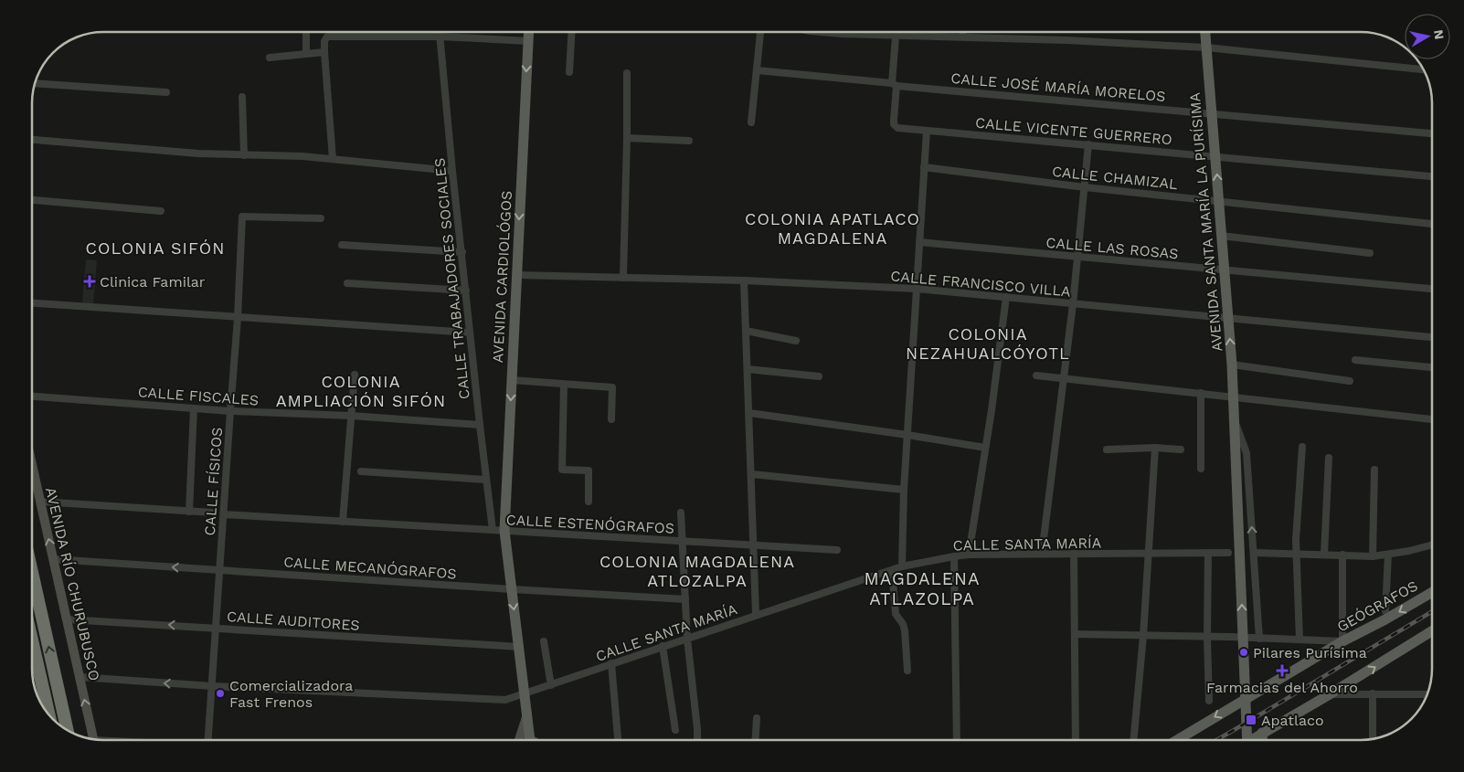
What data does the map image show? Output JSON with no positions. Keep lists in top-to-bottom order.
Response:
{
  "streets": {
    "main road": [
      "AVENIDA SANTA MARÍA LA PURÍSIMA",
      "AVENIDA CARDIOLÓGOS",
      "AVENIDA RÍO CHURUBUSCO",
      "GEÓGRAFOS"
    ],
    "street": [
      "CALLE JOSÉ MARÍA MORELOS",
      "CALLE VICENTE GUERRERO",
      "CALLE CHAMIZAL",
      "CALLE LAS ROSAS",
      "CALLE TRABAJADORES SOCIALES",
      "CALLE FRANCISCO VILLA",
      "CALLE FISCALES",
      "CALLE FÍSICOS",
      "CALLE ESTENÓGRAFOS",
      "CALLE SANTA MARÍA",
      "CALLE MECANÓGRAFOS",
      "CALLE AUDITORES"
    ]
  },
  "crossings": [
    ["CALLE JOSÉ MARÍA MORELOS", "CALLE VICENTE GUERRERO"],
    ["CALLE JOSÉ MARÍA MORELOS", "AVENIDA SANTA MARÍA LA PURÍSIMA"],
    ["CALLE VICENTE GUERRERO", "AVENIDA SANTA MARÍA LA PURÍSIMA"],
    ["CALLE CHAMIZAL", "AVENIDA SANTA MARÍA LA PURÍSIMA"],
    ["AVENIDA SANTA MARÍA LA PURÍSIMA", "CALLE LAS ROSAS"],
    ["AVENIDA SANTA MARÍA LA PURÍSIMA", "CALLE FRANCISCO VILLA"],
    ["AVENIDA CARDIOLÓGOS", "CALLE FRANCISCO VILLA"],
    ["AVENIDA CARDIOLÓGOS", "CALLE ESTENÓGRAFOS"],
    ["AVENIDA CARDIOLÓGOS", "CALLE SANTA MARÍA"],
    ["AVENIDA CARDIOLÓGOS", "CALLE MECANÓGRAFOS"],
    ["AVENIDA CARDIOLÓGOS", "CALLE AUDITORES"],
    ["CALLE TRABAJADORES SOCIALES", "CALLE FISCALES"],
    ["CALLE TRABAJADORES SOCIALES", "CALLE ESTENÓGRAFOS"],
    ["CALLE FISCALES", "CALLE FÍSICOS"],
    ["CALLE FÍSICOS", "CALLE ESTENÓGRAFOS"],
    ["CALLE FÍSICOS", "CALLE SANTA MARÍA"],
    ["CALLE FÍSICOS", "CALLE MECANÓGRAFOS"],
    ["CALLE FÍSICOS", "CALLE AUDITORES"],
    ["CALLE SANTA MARÍA", "AVENIDA RÍO CHURUBUSCO"],
    ["CALLE MECANÓGRAFOS", "AVENIDA RÍO CHURUBUSCO"],
    ["AVENIDA RÍO CHURUBUSCO", "CALLE AUDITORES"]
  ],
  "one_way": ["AVENIDA SANTA MARÍA LA PURÍSIMA", "AVENIDA CARDIOLÓGOS", "AVENIDA RÍO CHURUBUSCO"],
  "districts": [
    "COLONIA APATLACO MAGDALENA",
    "COLONIA SIFÓN",
    "COLONIA NEZAHUALCÓYOTL",
    "COLONIA AMPLIACIÓN SIFÓN",
    "COLONIA MAGDALENA ATLOZALPA",
    "MAGDALENA ATLAZOLPA"
  ],
  "places": {
    "health": ["Clinica Familar", "Farmacias del Ahorro"],
    "other": ["Pilares Purísima", "Comercializadora Fast Frenos"],
    "transit": ["Apatlaco"]
  },
  "north": "right"
}
